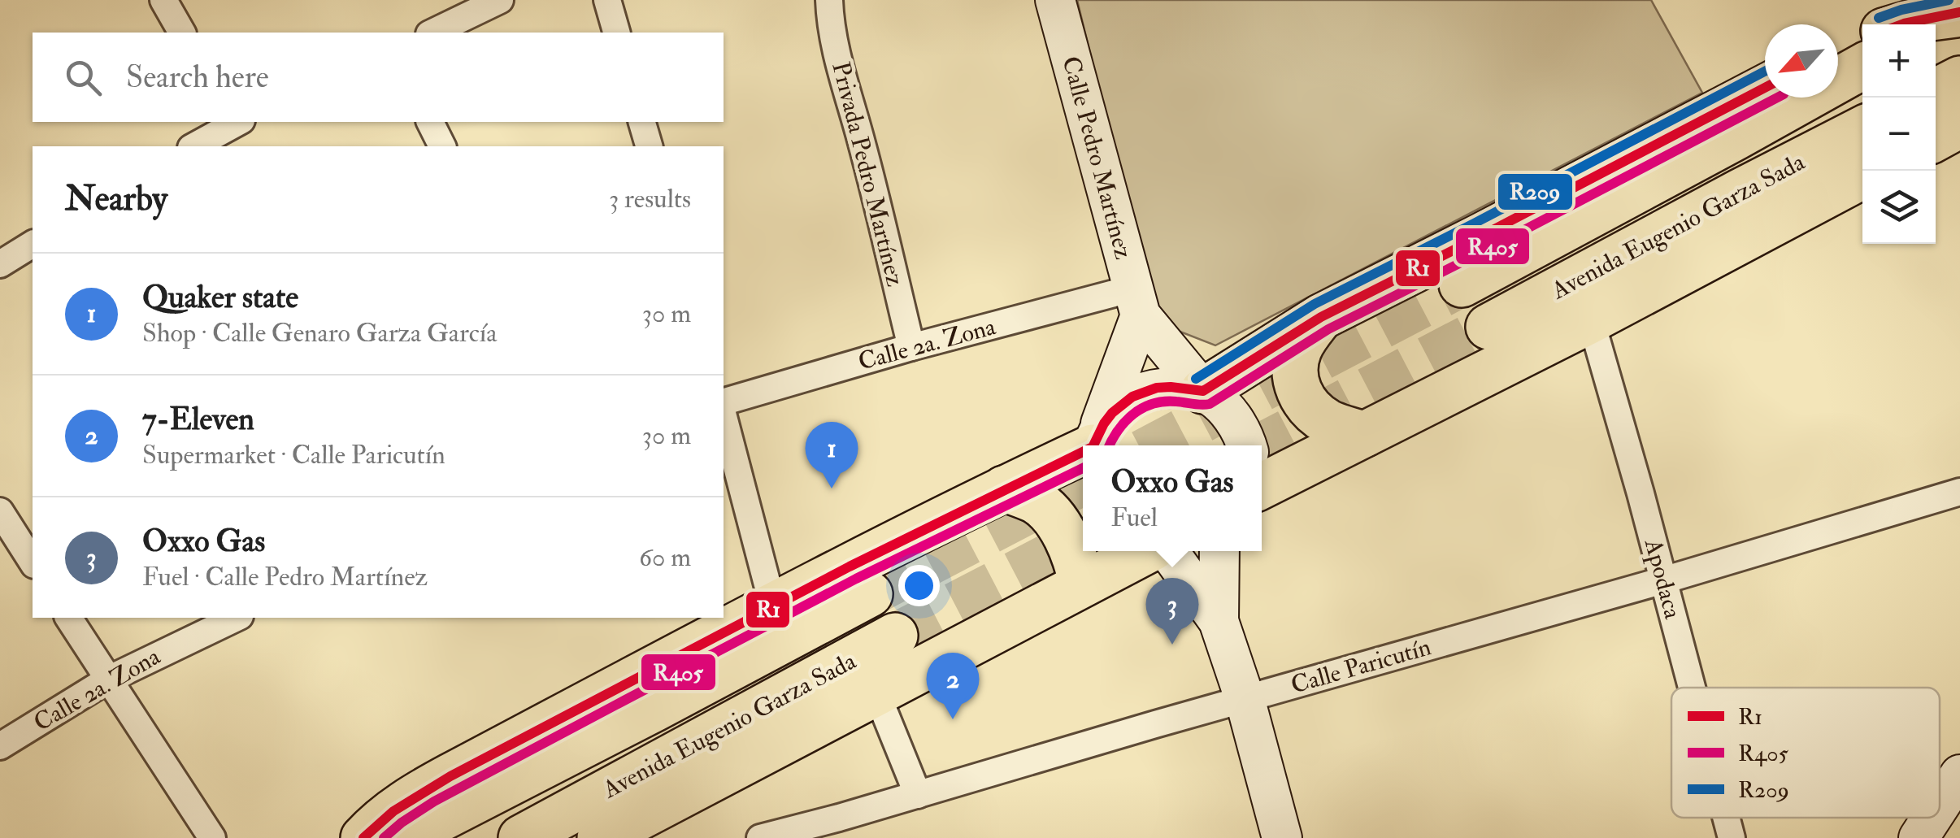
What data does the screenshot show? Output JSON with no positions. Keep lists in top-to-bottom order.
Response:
{
  "streets": {
    "highway": ["Avenida Eugenio Garza Sada"],
    "street": [
      "Calle Pedro Martínez",
      "Privada Pedro Martínez",
      "Calle 2a. Zona",
      "Apodaca",
      "Calle Paricutín"
    ]
  },
  "crossings": [
    ["Calle Pedro Martínez", "Calle 2a. Zona"],
    ["Privada Pedro Martínez", "Calle 2a. Zona"],
    ["Apodaca", "Calle Paricutín"]
  ],
  "lines": ["transit line R209", "transit line R1", "transit line R405"],
  "legend": ["R1", "R405", "R209"],
  "north": "bottom left",
  "page": {
    "map_buttons": ["+", "−"],
    "search": "Search here",
    "heading": ["Nearby", "3 results"],
    "list": [
      {
        "mark": "1",
        "name": "Quaker state",
        "note": "Shop · Calle Genaro Garza García",
        "value": "30 m"
      },
      {
        "mark": "2",
        "name": "7-Eleven",
        "note": "Supermarket · Calle Paricutín",
        "value": "30 m"
      },
      {
        "mark": "3",
        "name": "Oxxo Gas",
        "note": "Fuel · Calle Pedro Martínez",
        "value": "60 m"
      }
    ],
    "pins": ["1", "3", "2"],
    "popup": ["Oxxo Gas", "Fuel"]
  }
}
